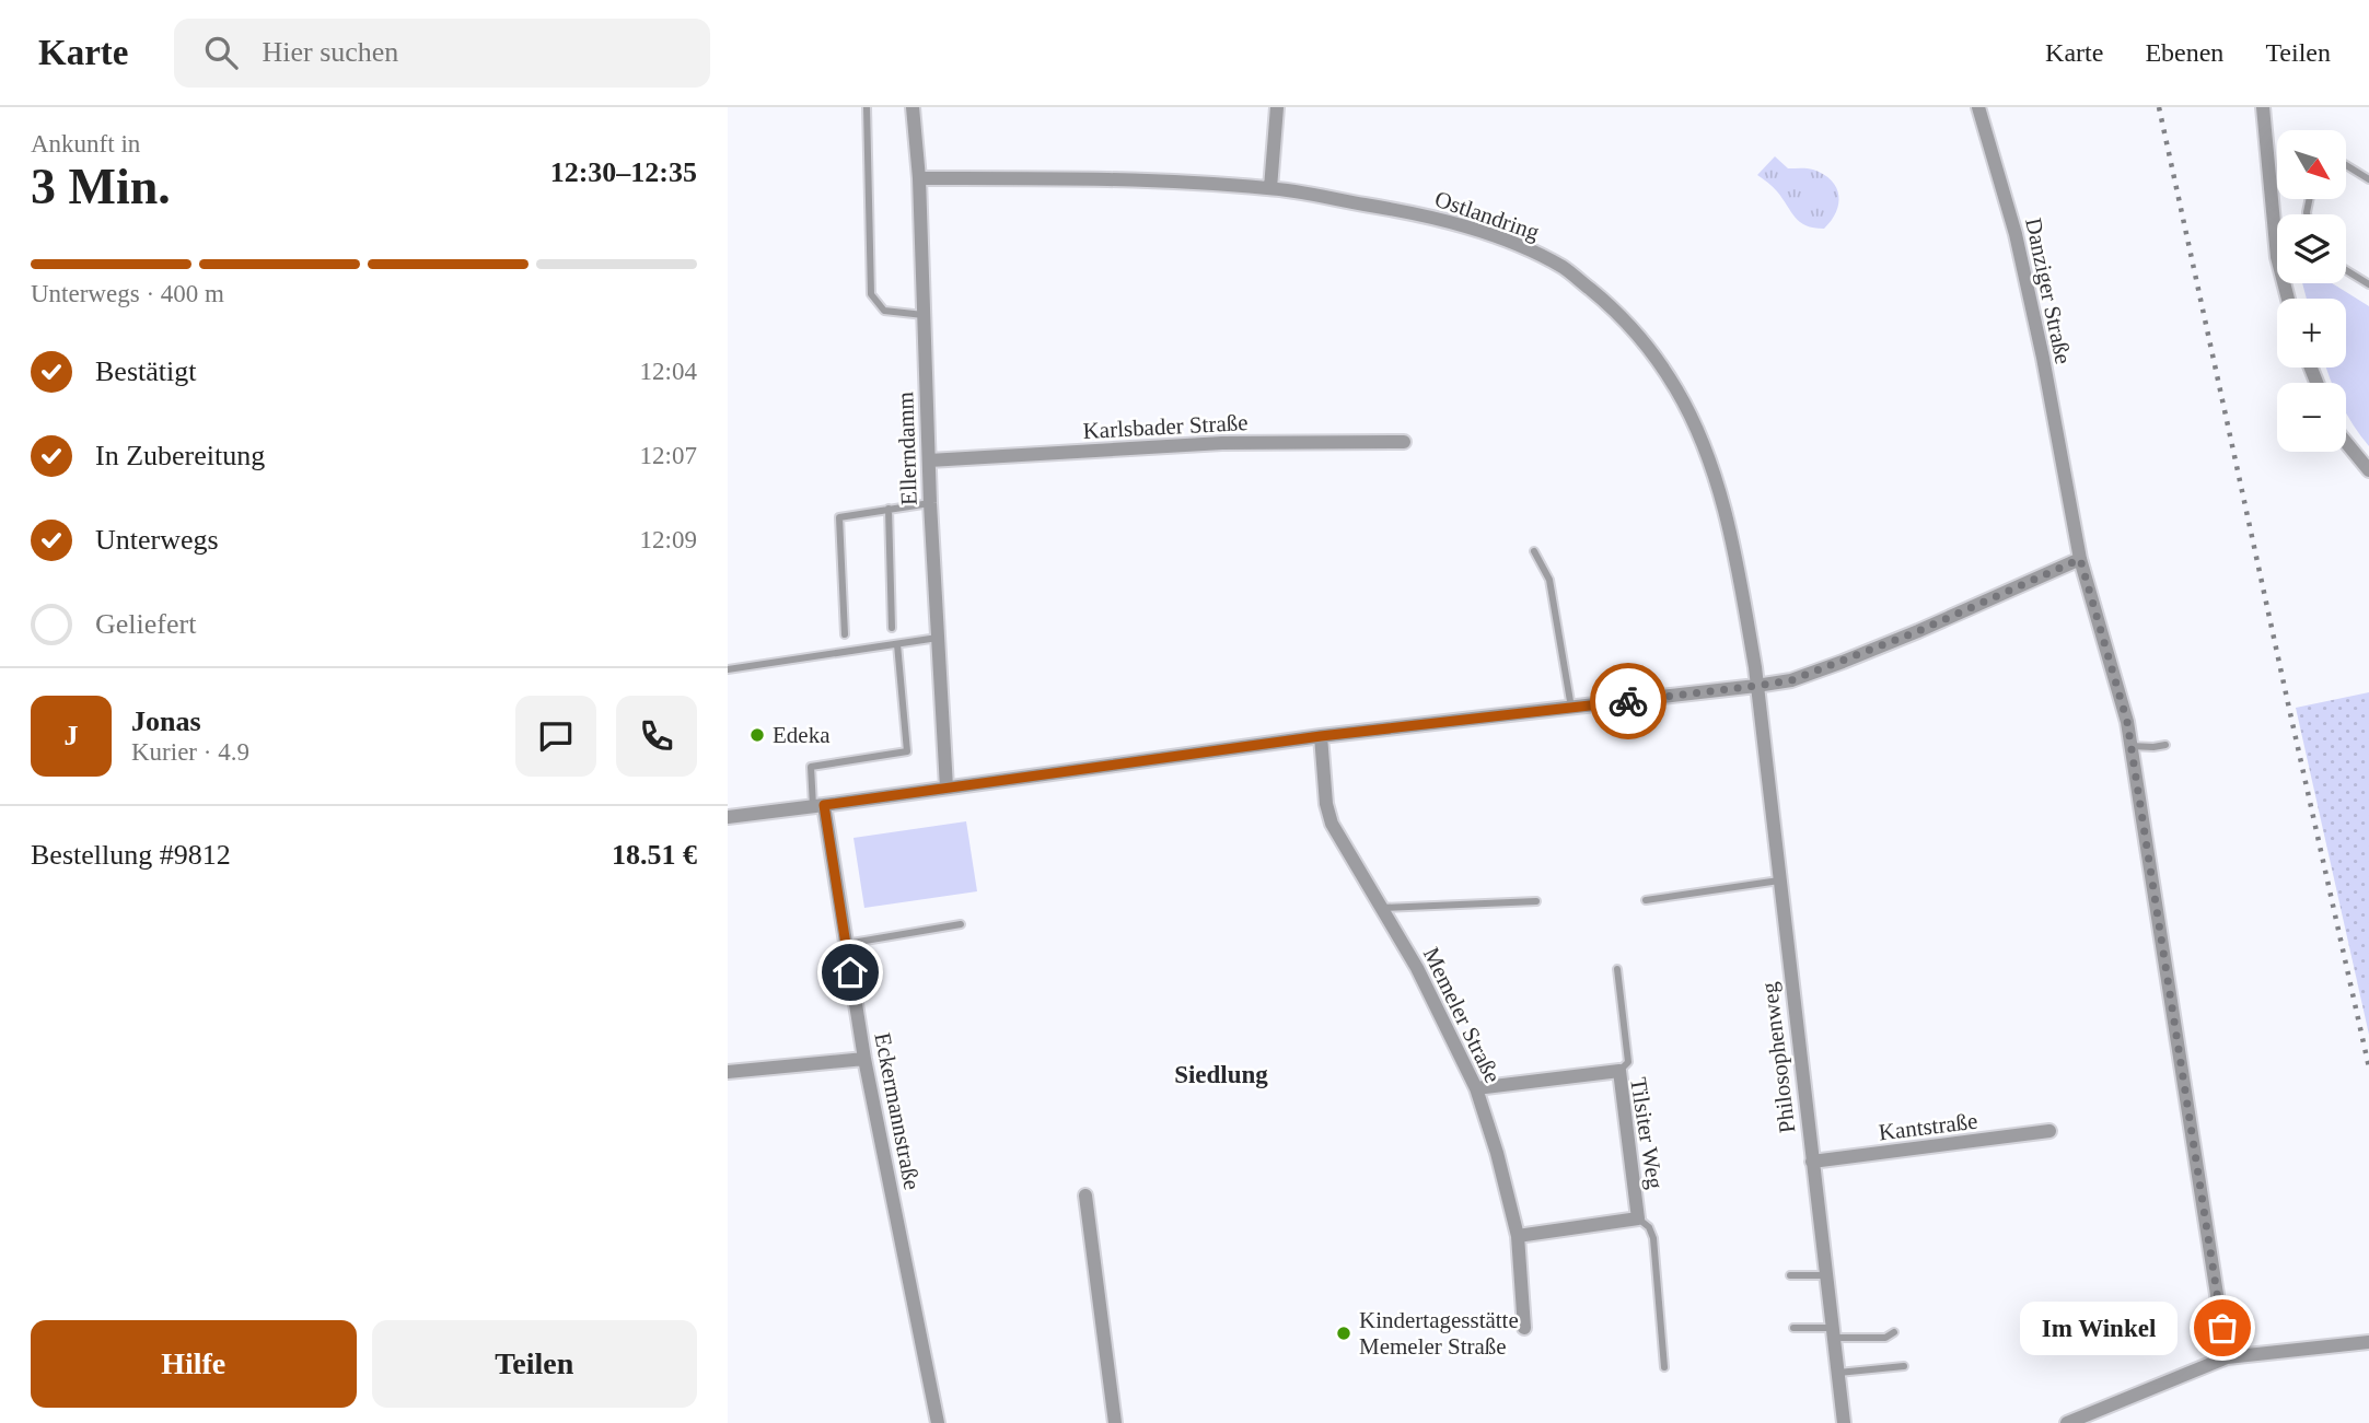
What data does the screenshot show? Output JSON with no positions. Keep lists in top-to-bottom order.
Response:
{
  "streets": {
    "street": [
      "Ostlandring",
      "Danziger Straße",
      "Karlsbader Straße",
      "Ellerndamm",
      "Memeler Straße",
      "Philosophenweg",
      "Eckermannstraße",
      "Kantstraße",
      "Tilsiter Weg"
    ]
  },
  "crossings": [
    ["Ostlandring", "Ellerndamm"],
    ["Ostlandring", "Philosophenweg"],
    ["Karlsbader Straße", "Ellerndamm"],
    ["Memeler Straße", "Tilsiter Weg"],
    ["Philosophenweg", "Kantstraße"]
  ],
  "districts": ["Siedlung"],
  "places": ["Edeka", "Im Winkel", "Kindertagesstätte Memeler Straße"],
  "north": "bottom right",
  "page": {
    "header": "Karte",
    "search": "Hier suchen",
    "nav": ["Karte", "Ebenen", "Teilen"],
    "heading": ["3 Min.", "Ankunft in", "12:30–12:35"],
    "panel": [
      "Jonas",
      "Kurier · 4.9",
      "Bestellung #9812",
      "18.51 €"
    ],
    "map_buttons": ["+", "−"],
    "bar": "Unterwegs · 400 m",
    "list": [
      ["Bestätigt", "12:04"],
      ["In Zubereitung", "12:07"],
      ["Unterwegs", "12:09"],
      "Geliefert"
    ],
    "round": "J",
    "bubble": "Im Winkel",
    "buttons": ["Hilfe", "Teilen"]
  }
}
